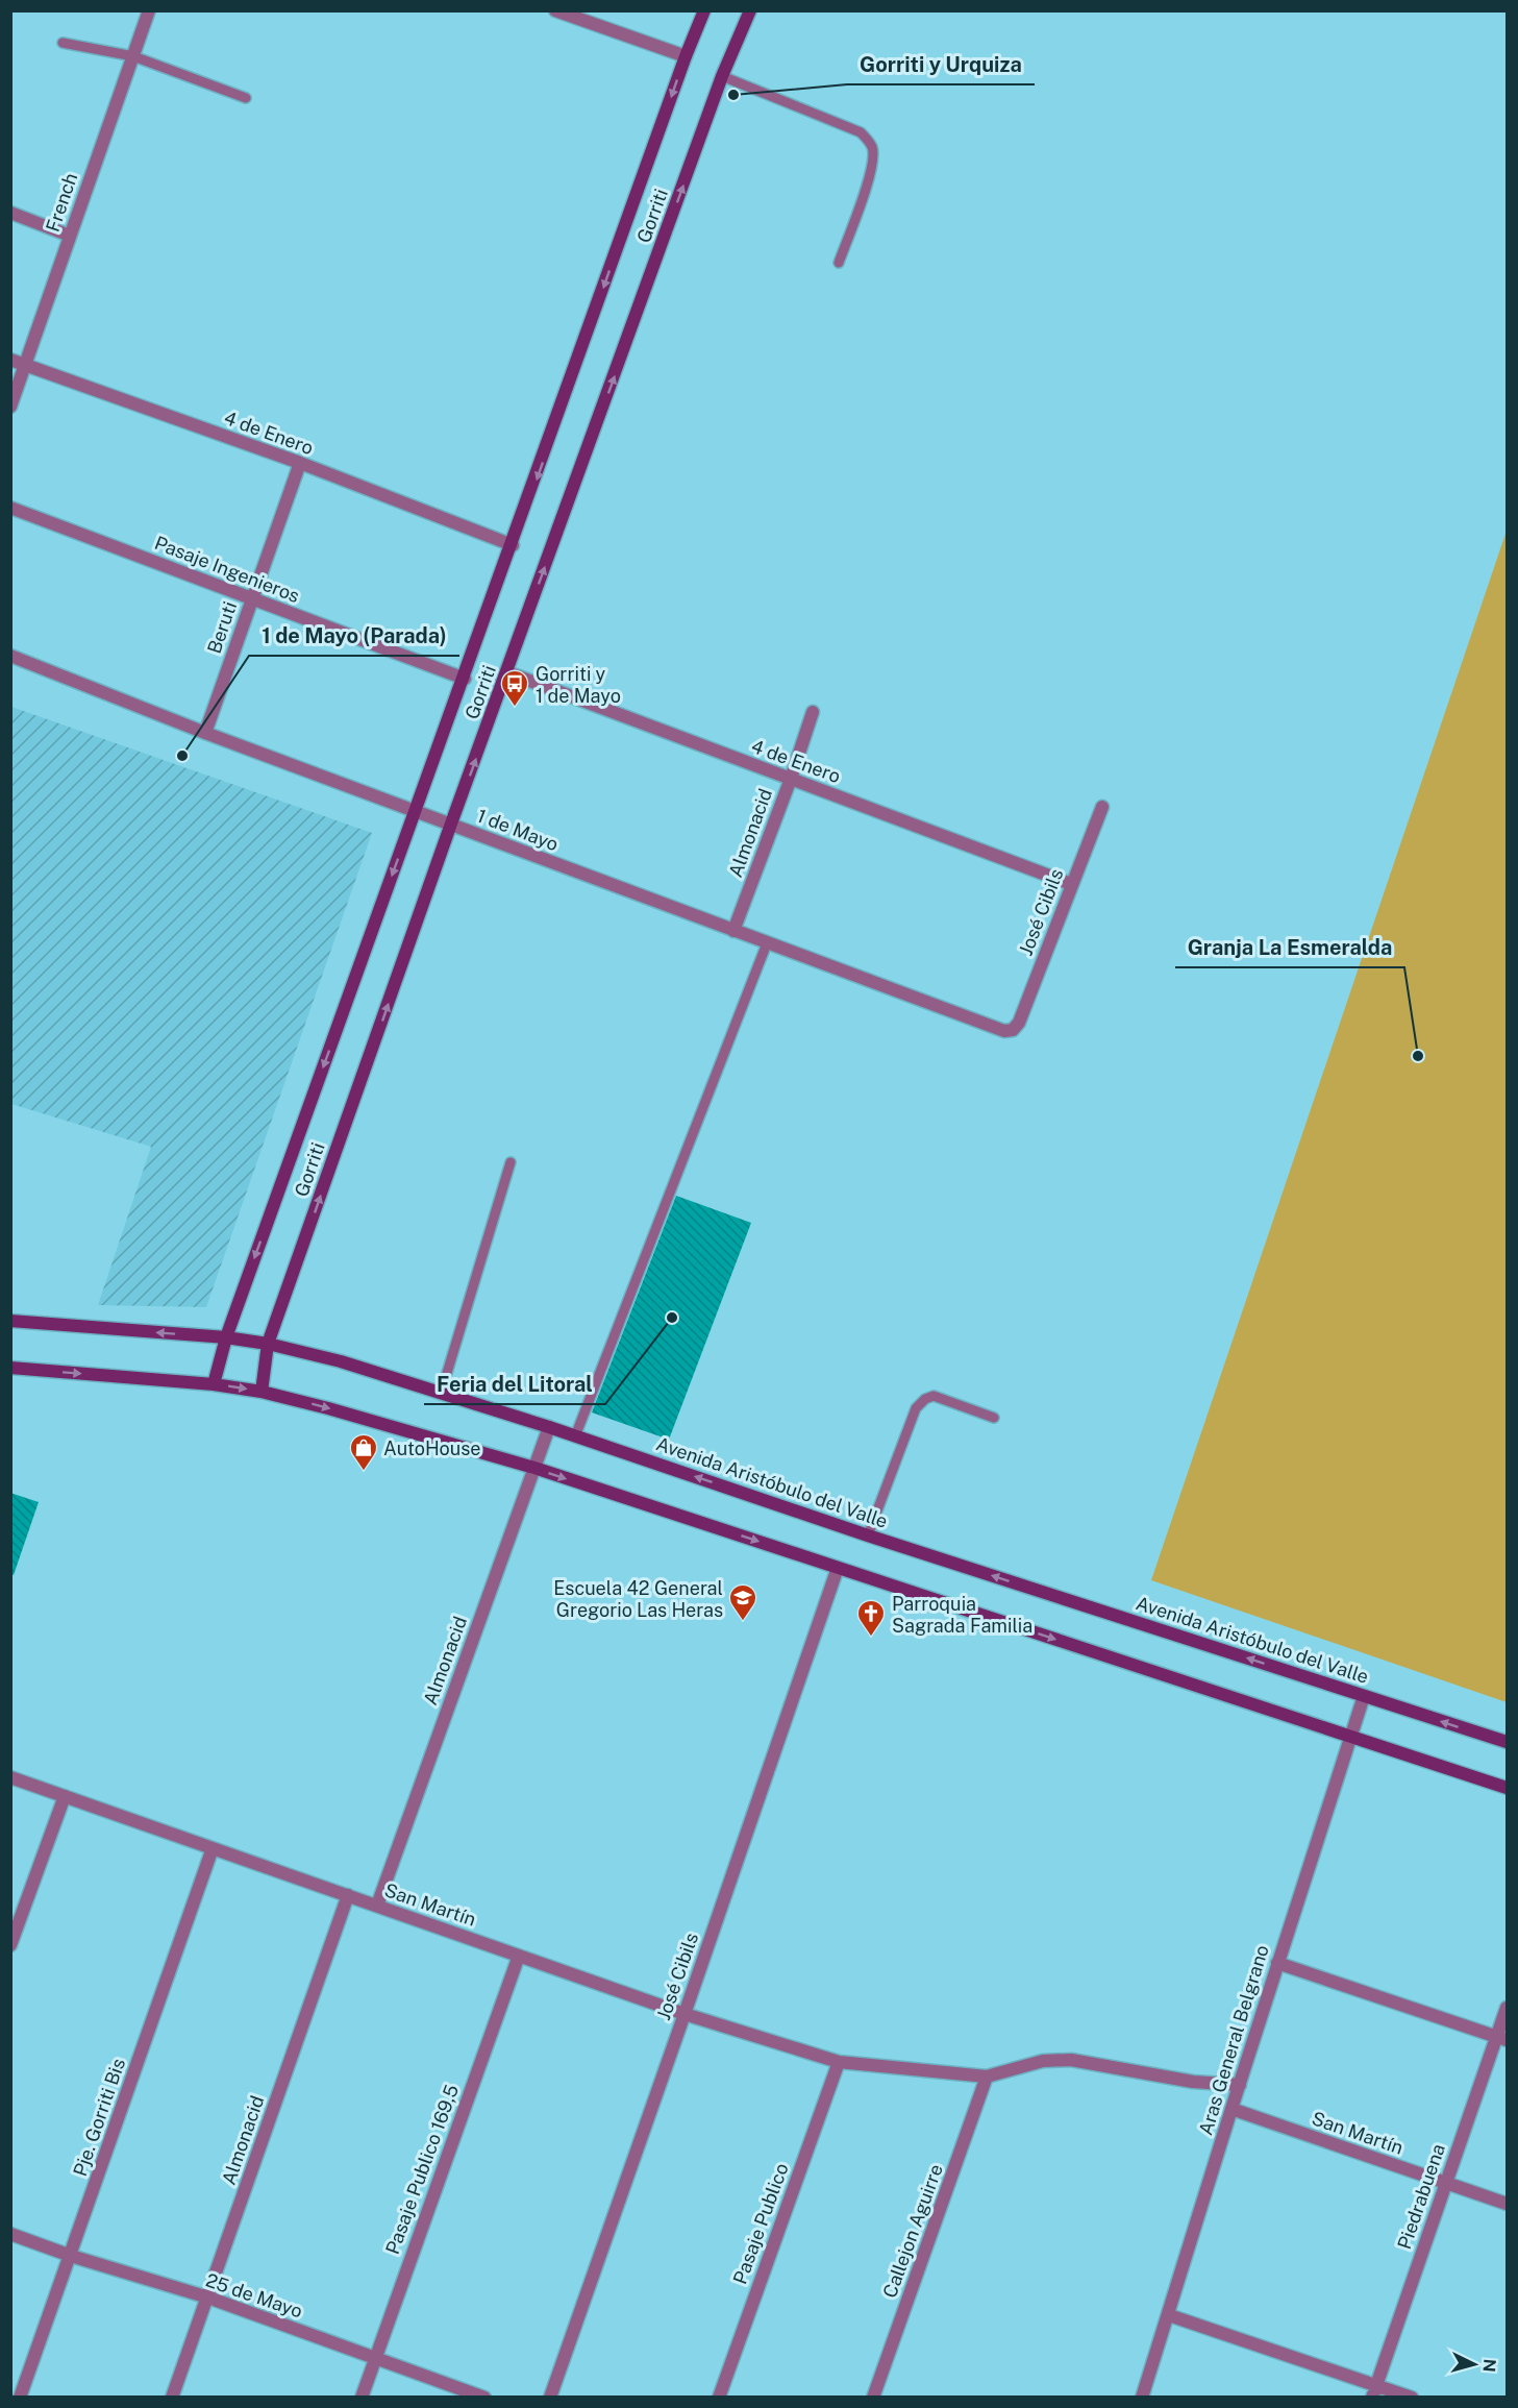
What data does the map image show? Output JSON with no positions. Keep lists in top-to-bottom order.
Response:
{
  "streets": {
    "main road": ["Gorriti", "Avenida Aristóbulo del Valle"],
    "street": [
      "French",
      "4 de Enero",
      "Pasaje Ingenieros",
      "Beruti",
      "1 de Mayo",
      "Almonacid",
      "José Cibils",
      "San Martín",
      "Aras General Belgrano",
      "Pje. Gorriti Bis",
      "Pasaje Publico 169,5",
      "Piedrabuena",
      "Pasaje Publico",
      "Callejon Aguirre",
      "25 de Mayo"
    ]
  },
  "crossings": [
    ["French", "4 de Enero"],
    ["Gorriti", "4 de Enero"],
    ["Gorriti", "Pasaje Ingenieros"],
    ["Gorriti", "1 de Mayo"],
    ["Gorriti", "Avenida Aristóbulo del Valle"],
    ["4 de Enero", "Beruti"],
    ["4 de Enero", "Almonacid"],
    ["4 de Enero", "José Cibils"],
    ["Pasaje Ingenieros", "Beruti"],
    ["Beruti", "1 de Mayo"],
    ["1 de Mayo", "Almonacid"],
    ["1 de Mayo", "José Cibils"],
    ["Almonacid", "Avenida Aristóbulo del Valle"],
    ["Almonacid", "San Martín"],
    ["Almonacid", "25 de Mayo"],
    ["José Cibils", "San Martín"],
    ["Avenida Aristóbulo del Valle", "Aras General Belgrano"],
    ["San Martín", "Aras General Belgrano"],
    ["San Martín", "Pje. Gorriti Bis"],
    ["San Martín", "Pasaje Publico 169,5"],
    ["San Martín", "Piedrabuena"],
    ["San Martín", "Pasaje Publico"],
    ["San Martín", "Callejon Aguirre"],
    ["Pje. Gorriti Bis", "25 de Mayo"],
    ["Pasaje Publico 169,5", "25 de Mayo"]
  ],
  "places": {
    "other": [
      "Gorriti y Urquiza",
      "1 de Mayo (Parada)",
      "Granja La Esmeralda",
      "Feria del Litoral"
    ],
    "bus stop": ["Gorriti y 1 de Mayo"],
    "shop": ["AutoHouse"],
    "school or university": ["Escuela 42 General Gregorio Las Heras"],
    "church": ["Parroquia Sagrada Familia"]
  },
  "north": "right"
}
